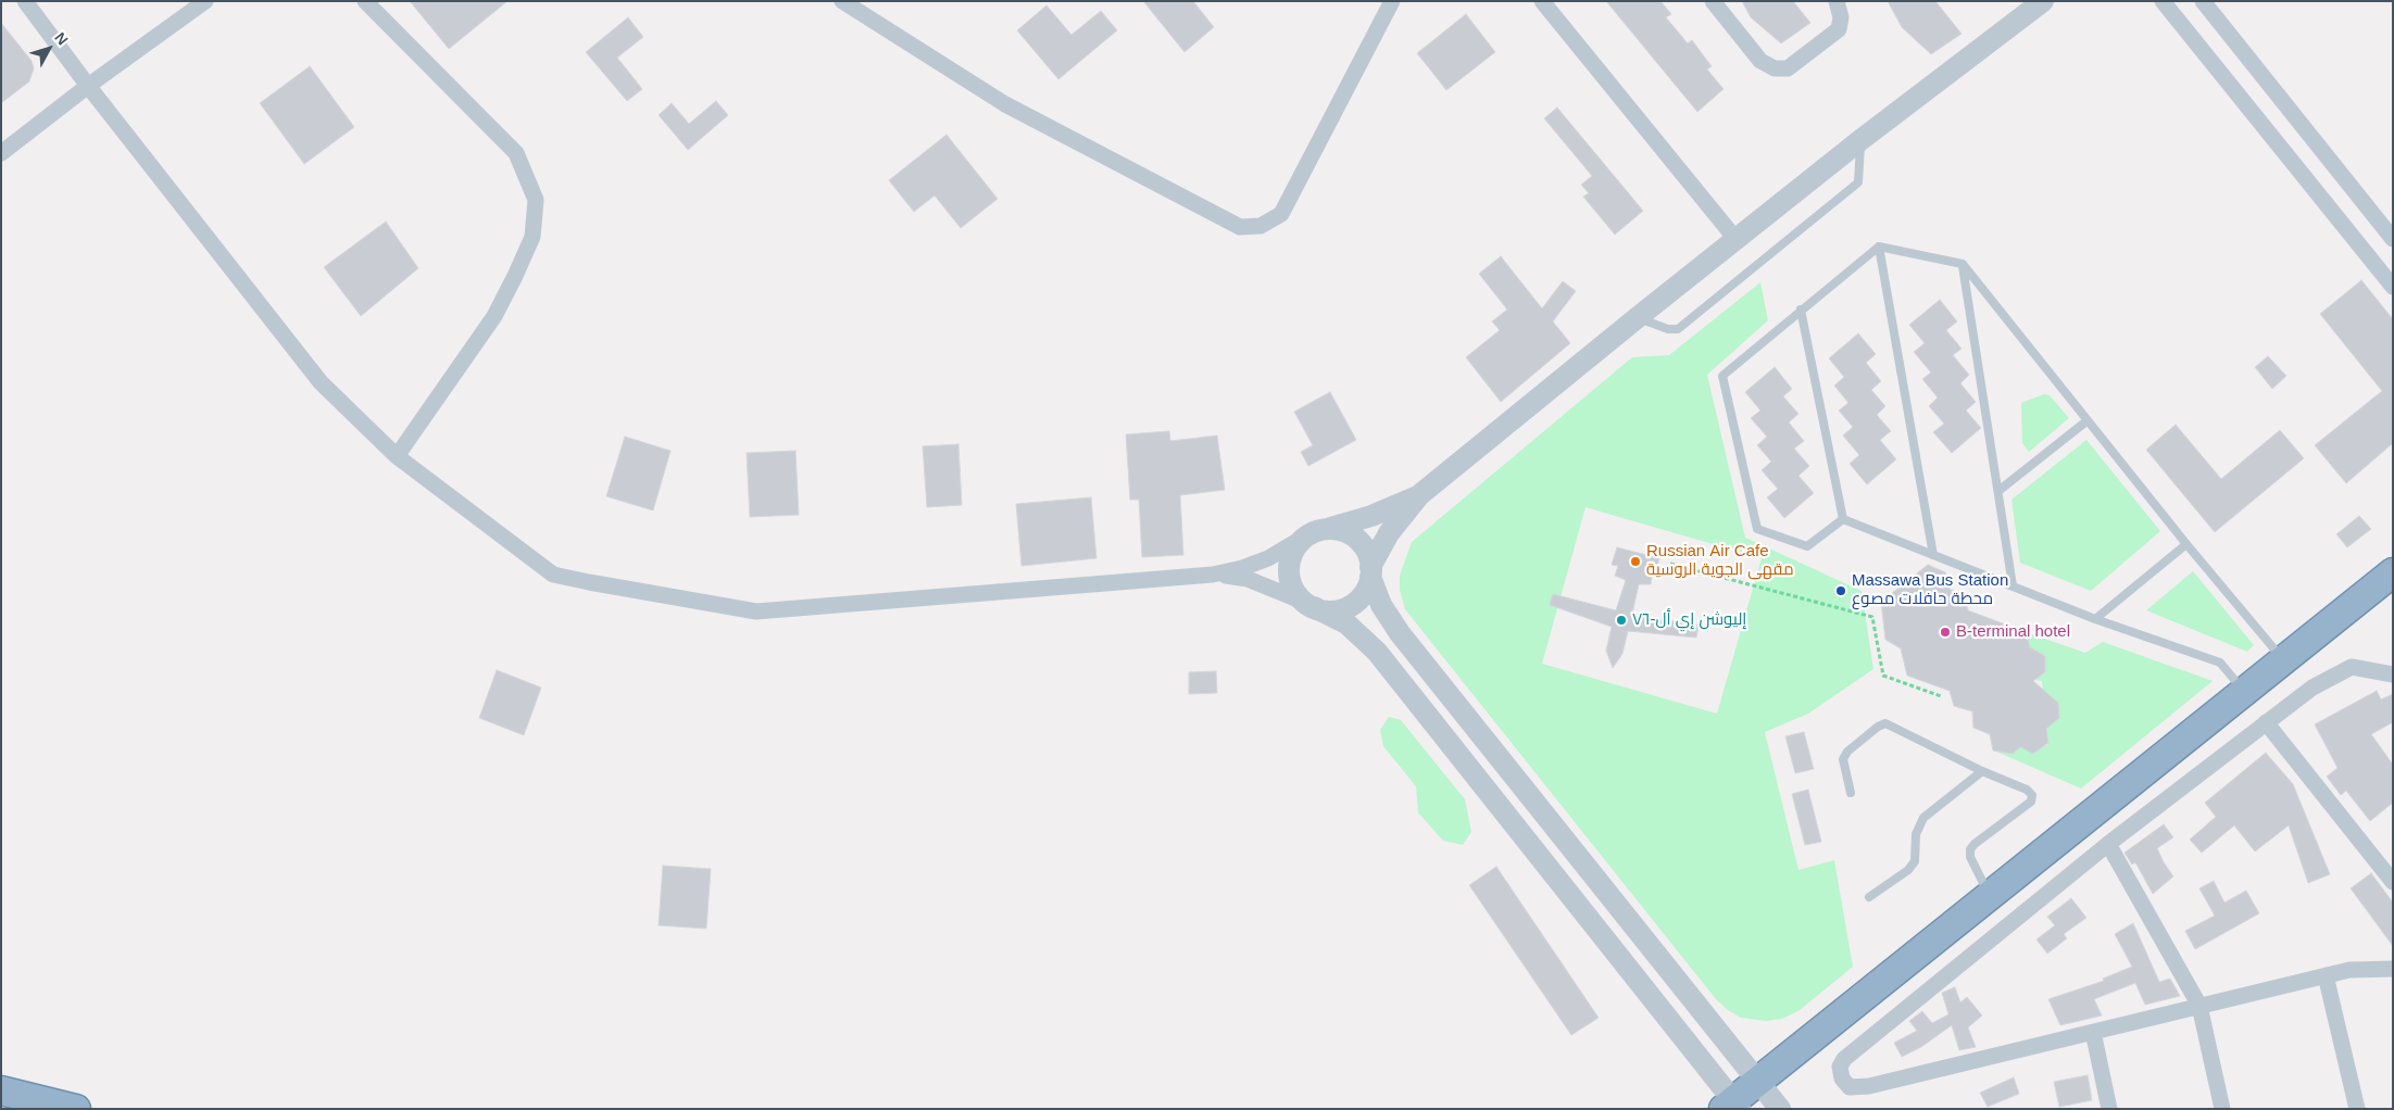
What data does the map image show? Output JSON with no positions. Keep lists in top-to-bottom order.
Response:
{
  "places": [
    "Russian Air Cafe مقهى الجوية الروسية",
    "Massawa Bus Station محطة حافلات مصوع",
    "إليوشن إي أل-٧٦",
    "B-terminal hotel"
  ],
  "north": "top right"
}
